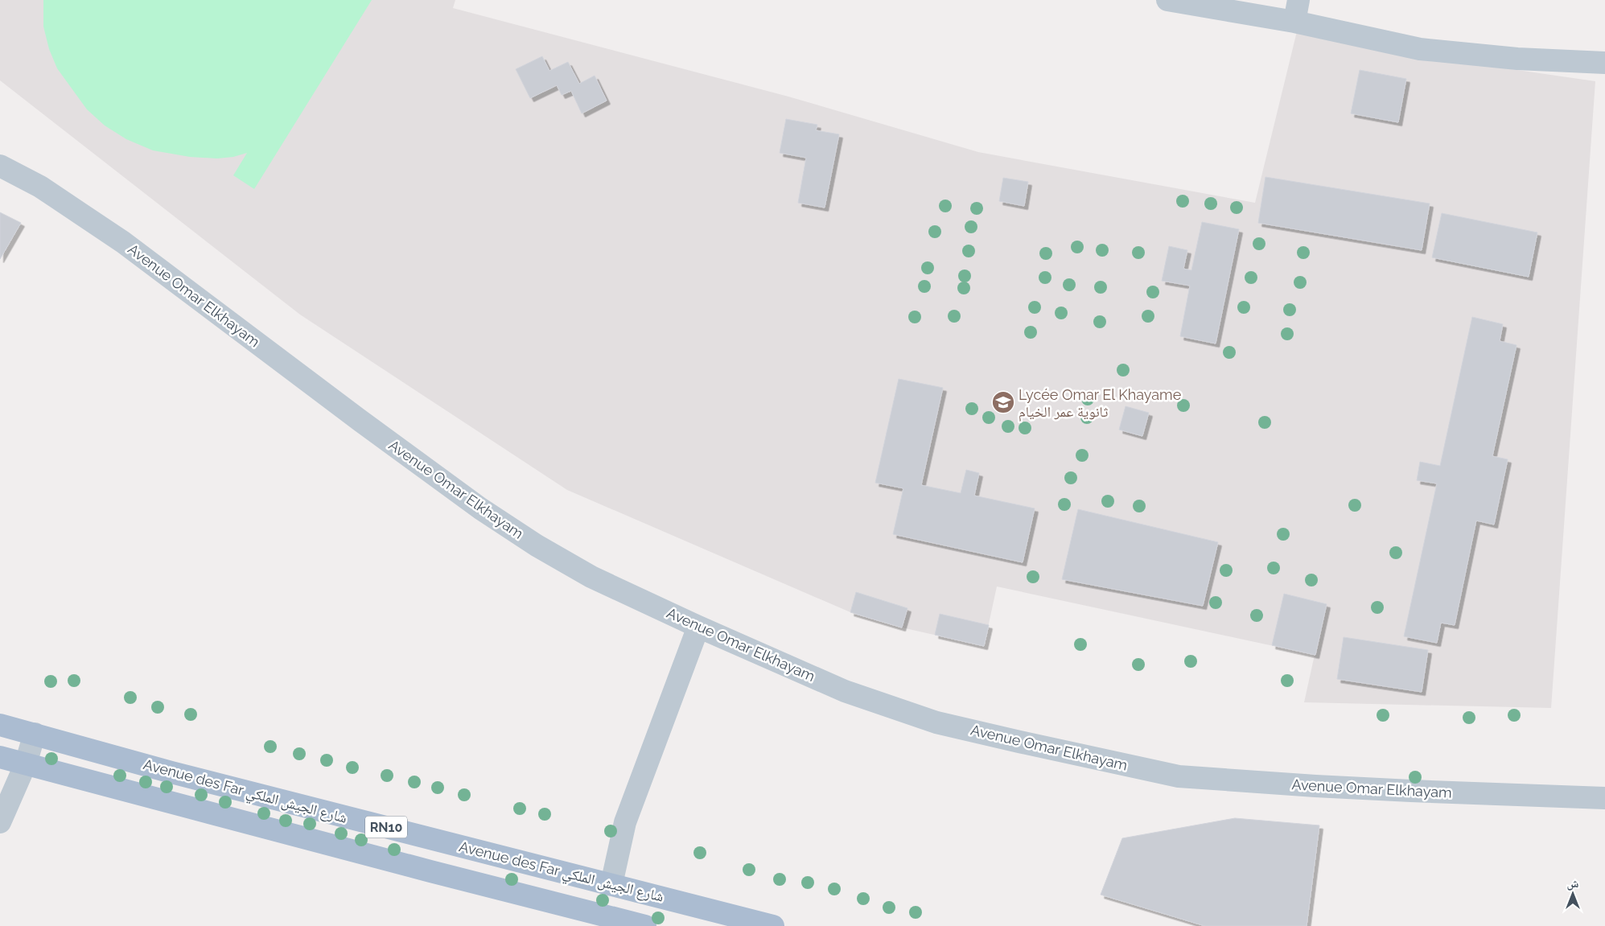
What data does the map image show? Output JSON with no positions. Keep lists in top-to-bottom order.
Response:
{
  "streets": {
    "main road": ["Avenue des Far شارع الجيش الملكي", "RN10"],
    "street": ["Avenue Omar Elkhayam"]
  },
  "places": {
    "school or university": ["Lycée Omar El Khayame ثانوية عمر الخيام"]
  },
  "north": "top"
}
